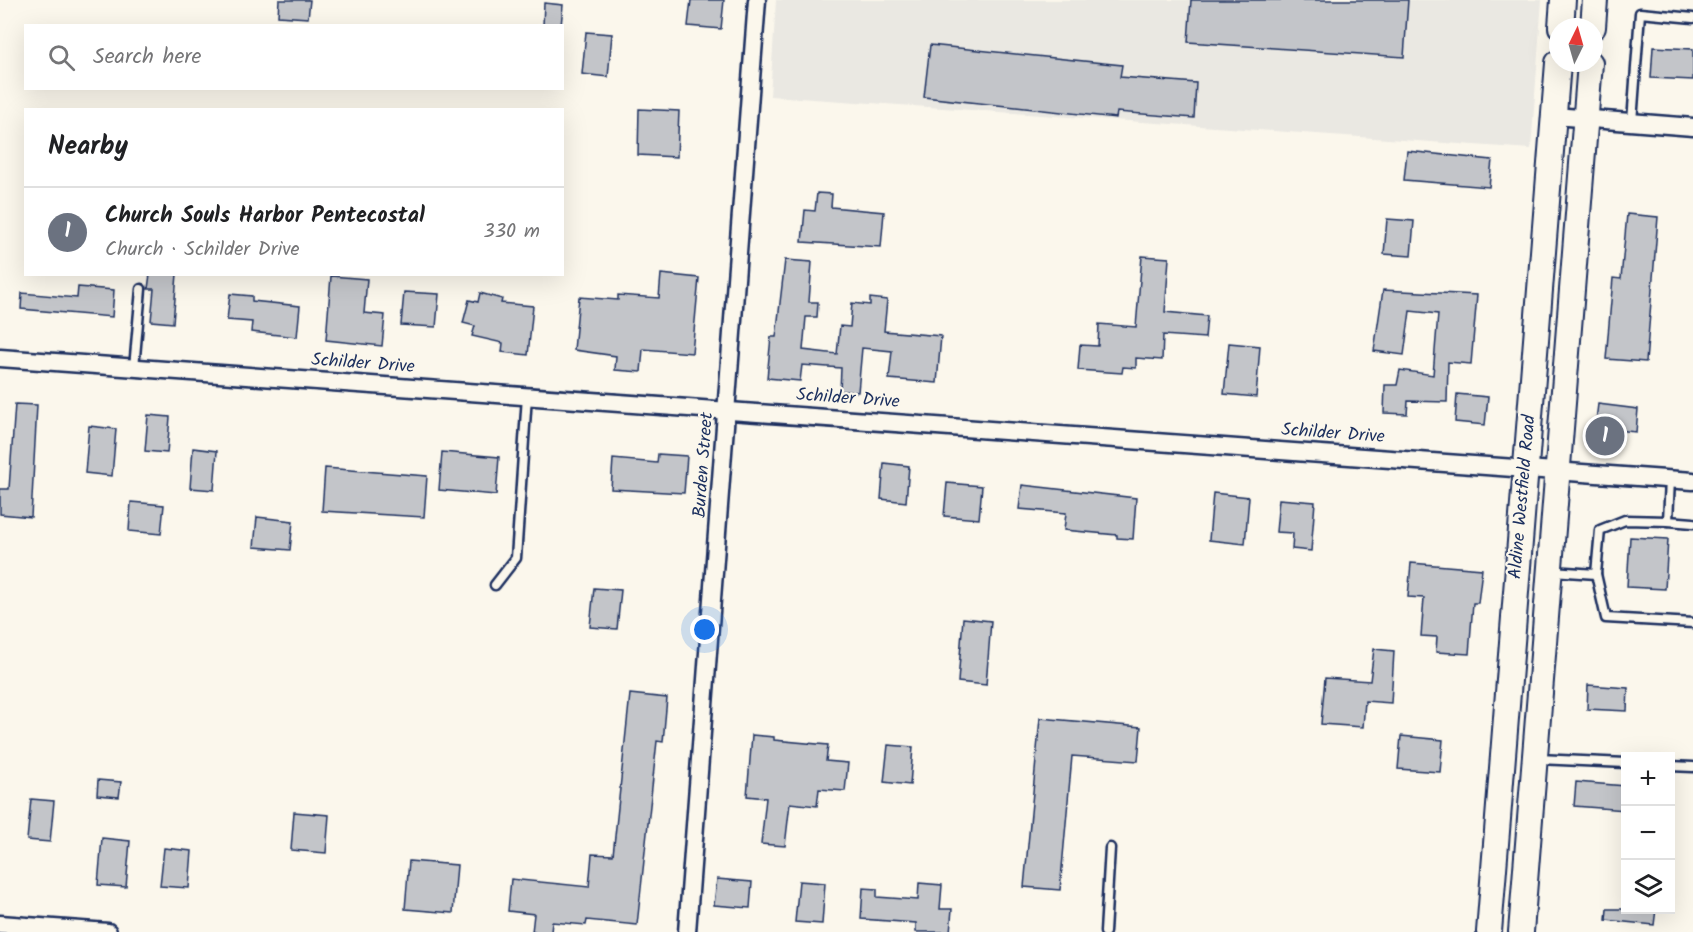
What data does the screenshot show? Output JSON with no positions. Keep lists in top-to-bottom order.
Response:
{
  "streets": {
    "main road": ["Aldine Westfield Road"],
    "street": ["Schilder Drive", "Burden Street"]
  },
  "crossings": [
    ["Schilder Drive", "Burden Street"],
    ["Schilder Drive", "Aldine Westfield Road"]
  ],
  "north": "top",
  "page": {
    "search": "Search here",
    "heading": "Nearby",
    "list": [
      {
        "mark": "1",
        "name": "Church Souls Harbor Pentecostal",
        "note": "Church · Schilder Drive",
        "value": "330 m"
      }
    ],
    "pins": "1",
    "map_buttons": ["+", "−"]
  }
}
